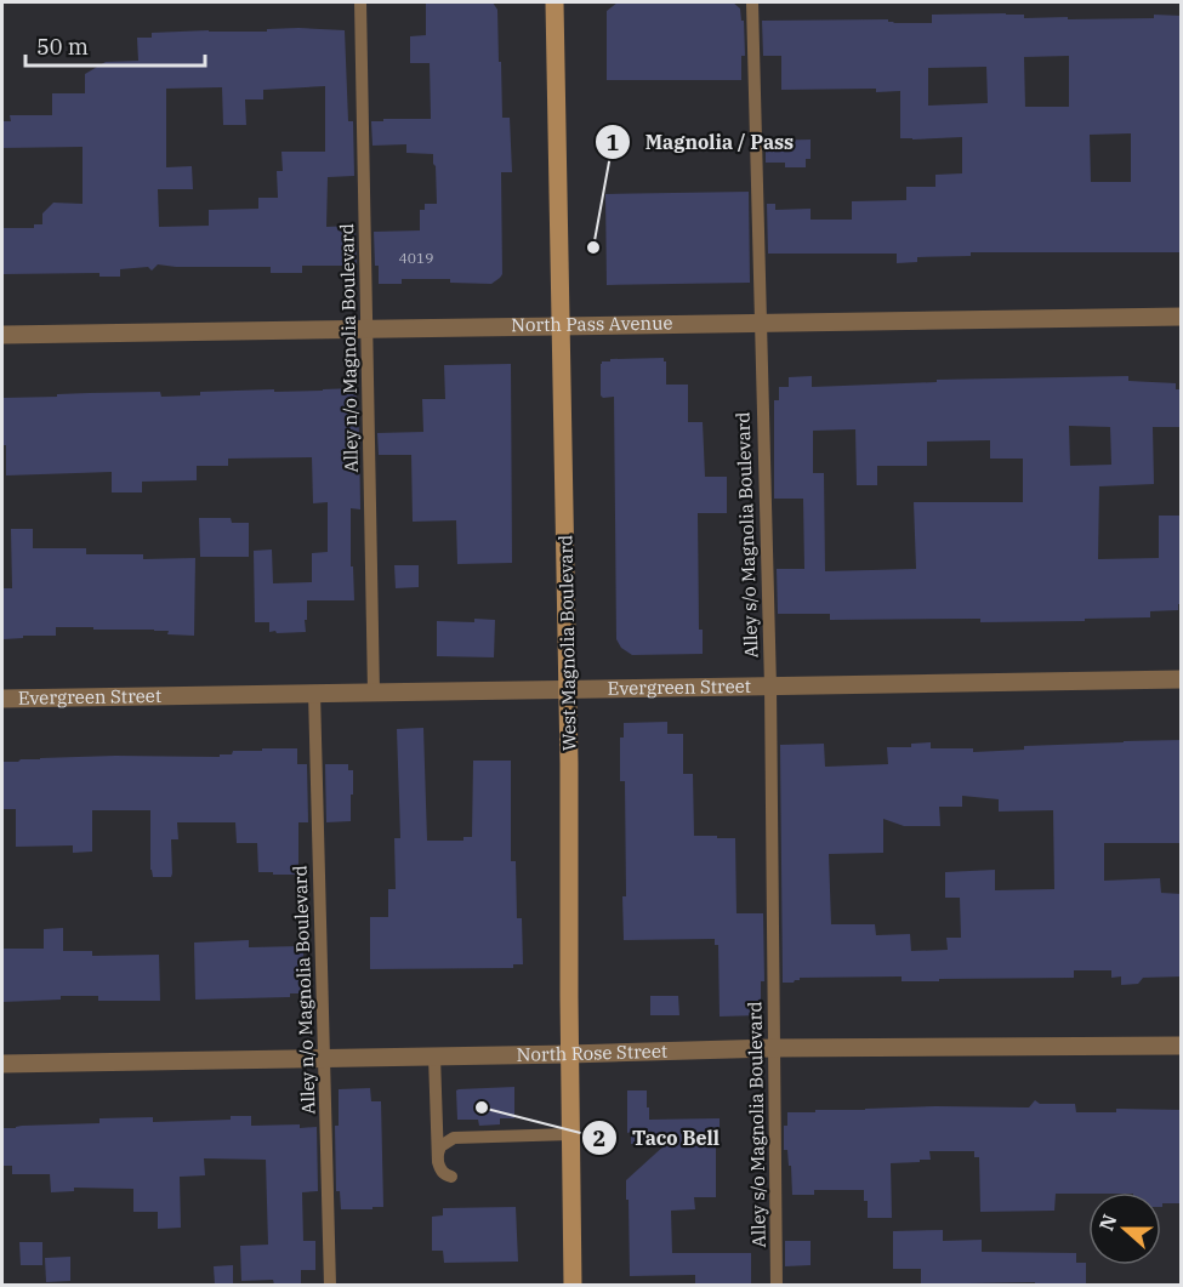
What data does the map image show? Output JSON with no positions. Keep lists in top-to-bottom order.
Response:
{
  "streets": {
    "main road": ["West Magnolia Boulevard"],
    "street": ["North Pass Avenue", "Evergreen Street", "North Rose Street"],
    "lane": ["Alley n/o Magnolia Boulevard", "Alley s/o Magnolia Boulevard"]
  },
  "crossings": [
    ["North Pass Avenue", "Alley n/o Magnolia Boulevard"],
    ["North Pass Avenue", "Alley s/o Magnolia Boulevard"],
    ["North Pass Avenue", "West Magnolia Boulevard"],
    ["Alley n/o Magnolia Boulevard", "Evergreen Street"],
    ["Alley n/o Magnolia Boulevard", "North Rose Street"],
    ["Alley s/o Magnolia Boulevard", "Evergreen Street"],
    ["Alley s/o Magnolia Boulevard", "North Rose Street"],
    ["West Magnolia Boulevard", "Evergreen Street"],
    ["West Magnolia Boulevard", "North Rose Street"]
  ],
  "places": ["Magnolia / Pass", "Taco Bell"],
  "house_numbers": ["4019"],
  "scale_bar": "50 m",
  "north": "left"
}
